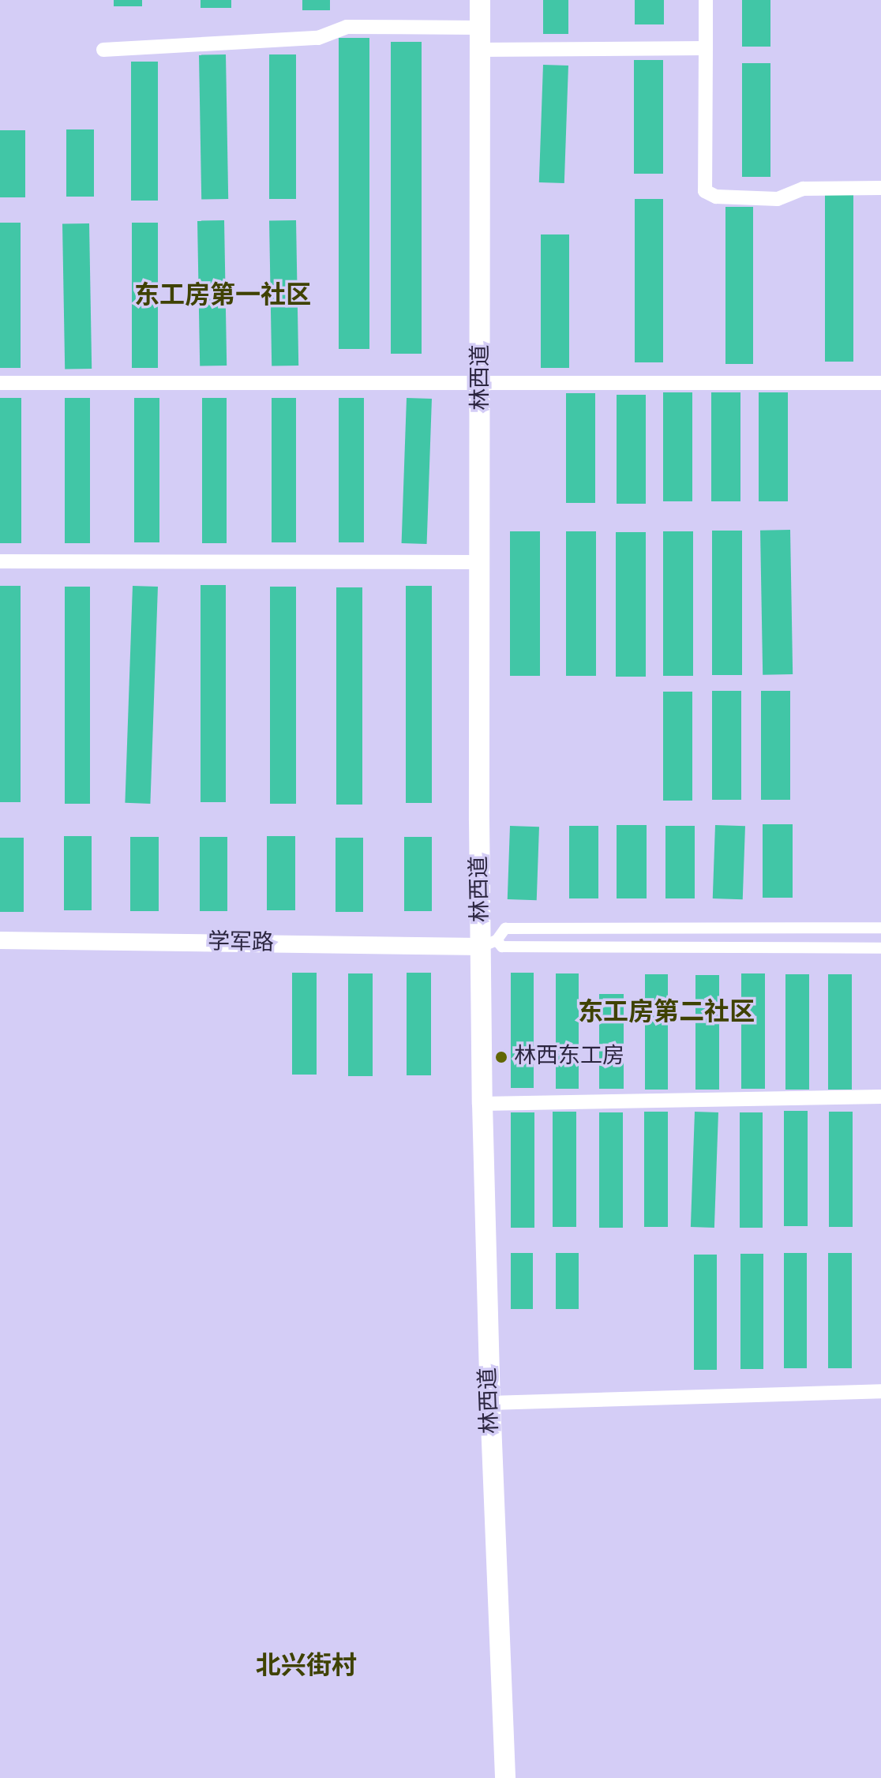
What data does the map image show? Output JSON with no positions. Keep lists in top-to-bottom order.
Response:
{
  "streets": {
    "main road": ["林西道"],
    "street": ["学军路"]
  },
  "crossings": [
    ["林西道", "学军路"]
  ],
  "districts": ["东工房第一社区", "东工房第二社区", "北兴街村"],
  "places": ["林西东工房"]
}
